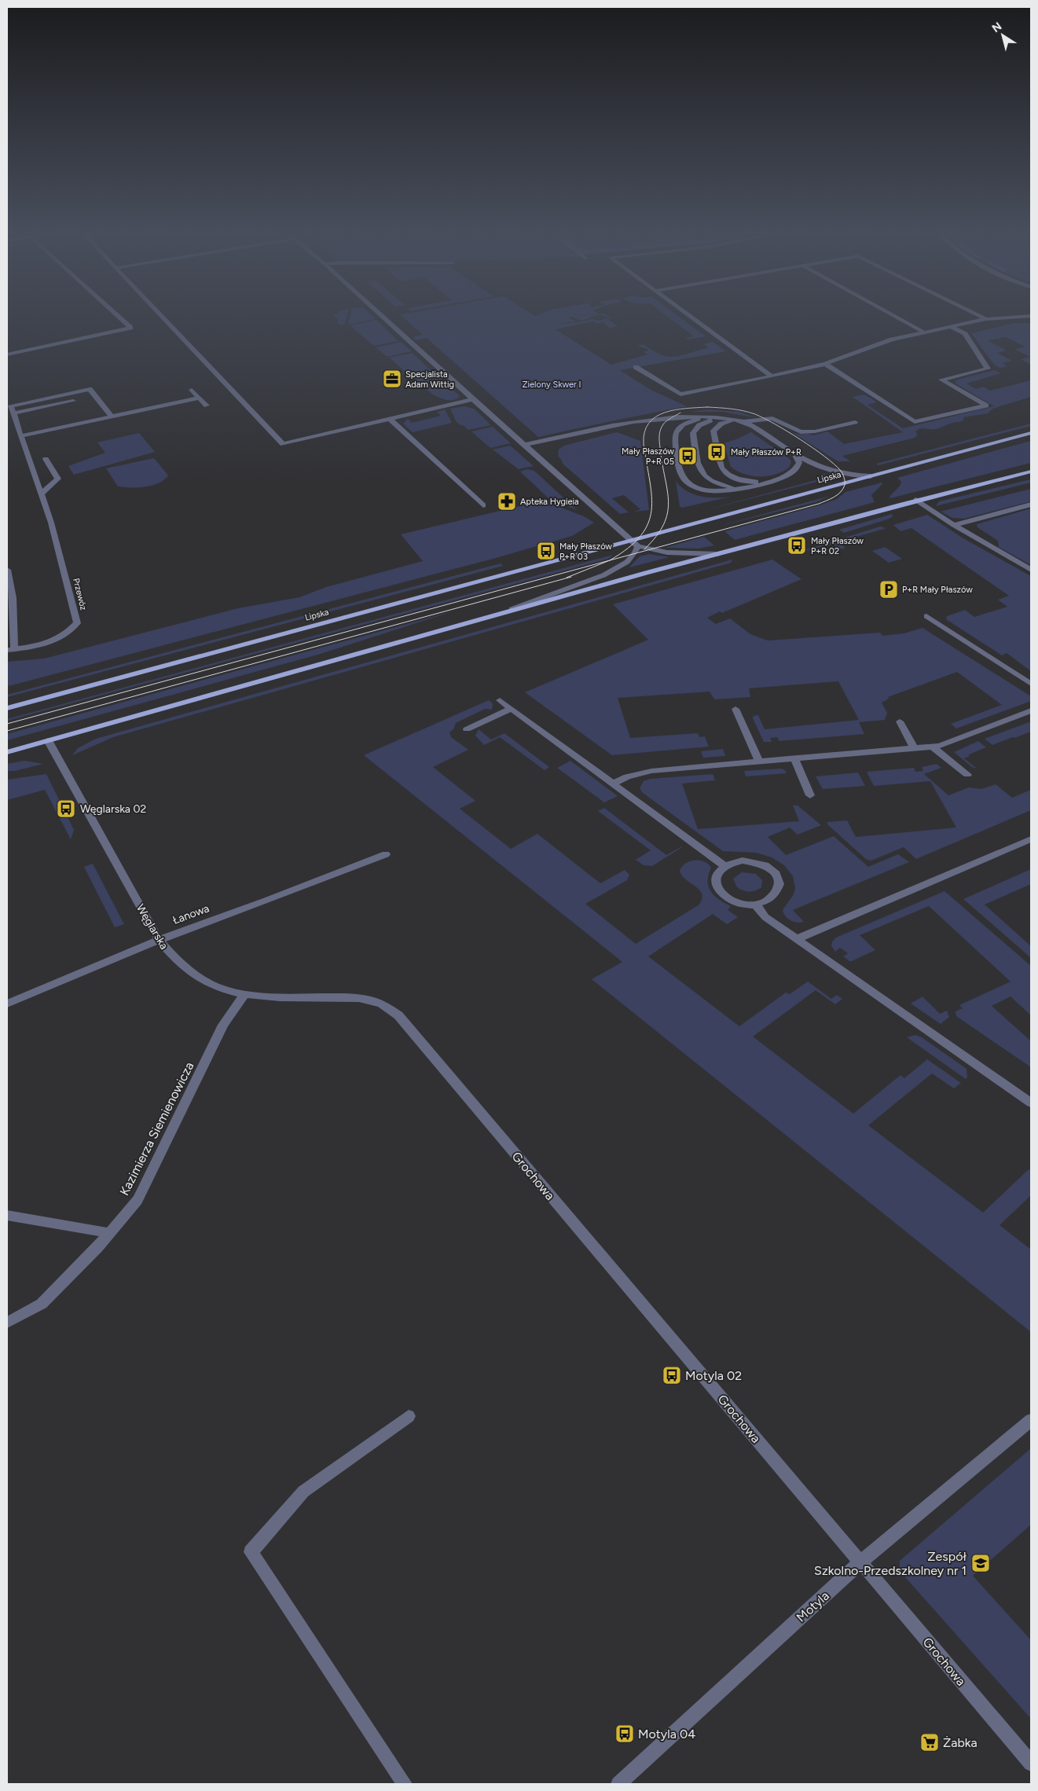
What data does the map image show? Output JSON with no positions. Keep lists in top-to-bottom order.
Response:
{
  "streets": {
    "main road": ["Lipska"],
    "street": [
      "Przewóz",
      "Łanowa",
      "Węglarska",
      "Kazimierza Siemienowicza",
      "Grochowa",
      "Motyla"
    ]
  },
  "crossings": [
    ["Łanowa", "Węglarska"],
    ["Węglarska", "Kazimierza Siemienowicza"],
    ["Węglarska", "Grochowa"],
    ["Grochowa", "Motyla"]
  ],
  "parks": ["Zielony Skwer I"],
  "places": {
    "office": ["Specjalista Adam Wittig"],
    "bus stop": [
      "Mały Płaszów P+R",
      "Mały Płaszów P+R 05",
      "Mały Płaszów P+R 02",
      "Mały Płaszów P+R 03",
      "Węglarska 02",
      "Motyla 02",
      "Motyla 04"
    ],
    "pharmacy": ["Apteka Hygieia"],
    "parking": ["P+R Mały Płaszów"],
    "school or university": ["Zespół Szkolno-Przedszkolney nr 1"],
    "supermarket": ["Żabka"]
  },
  "north": "top left"
}
